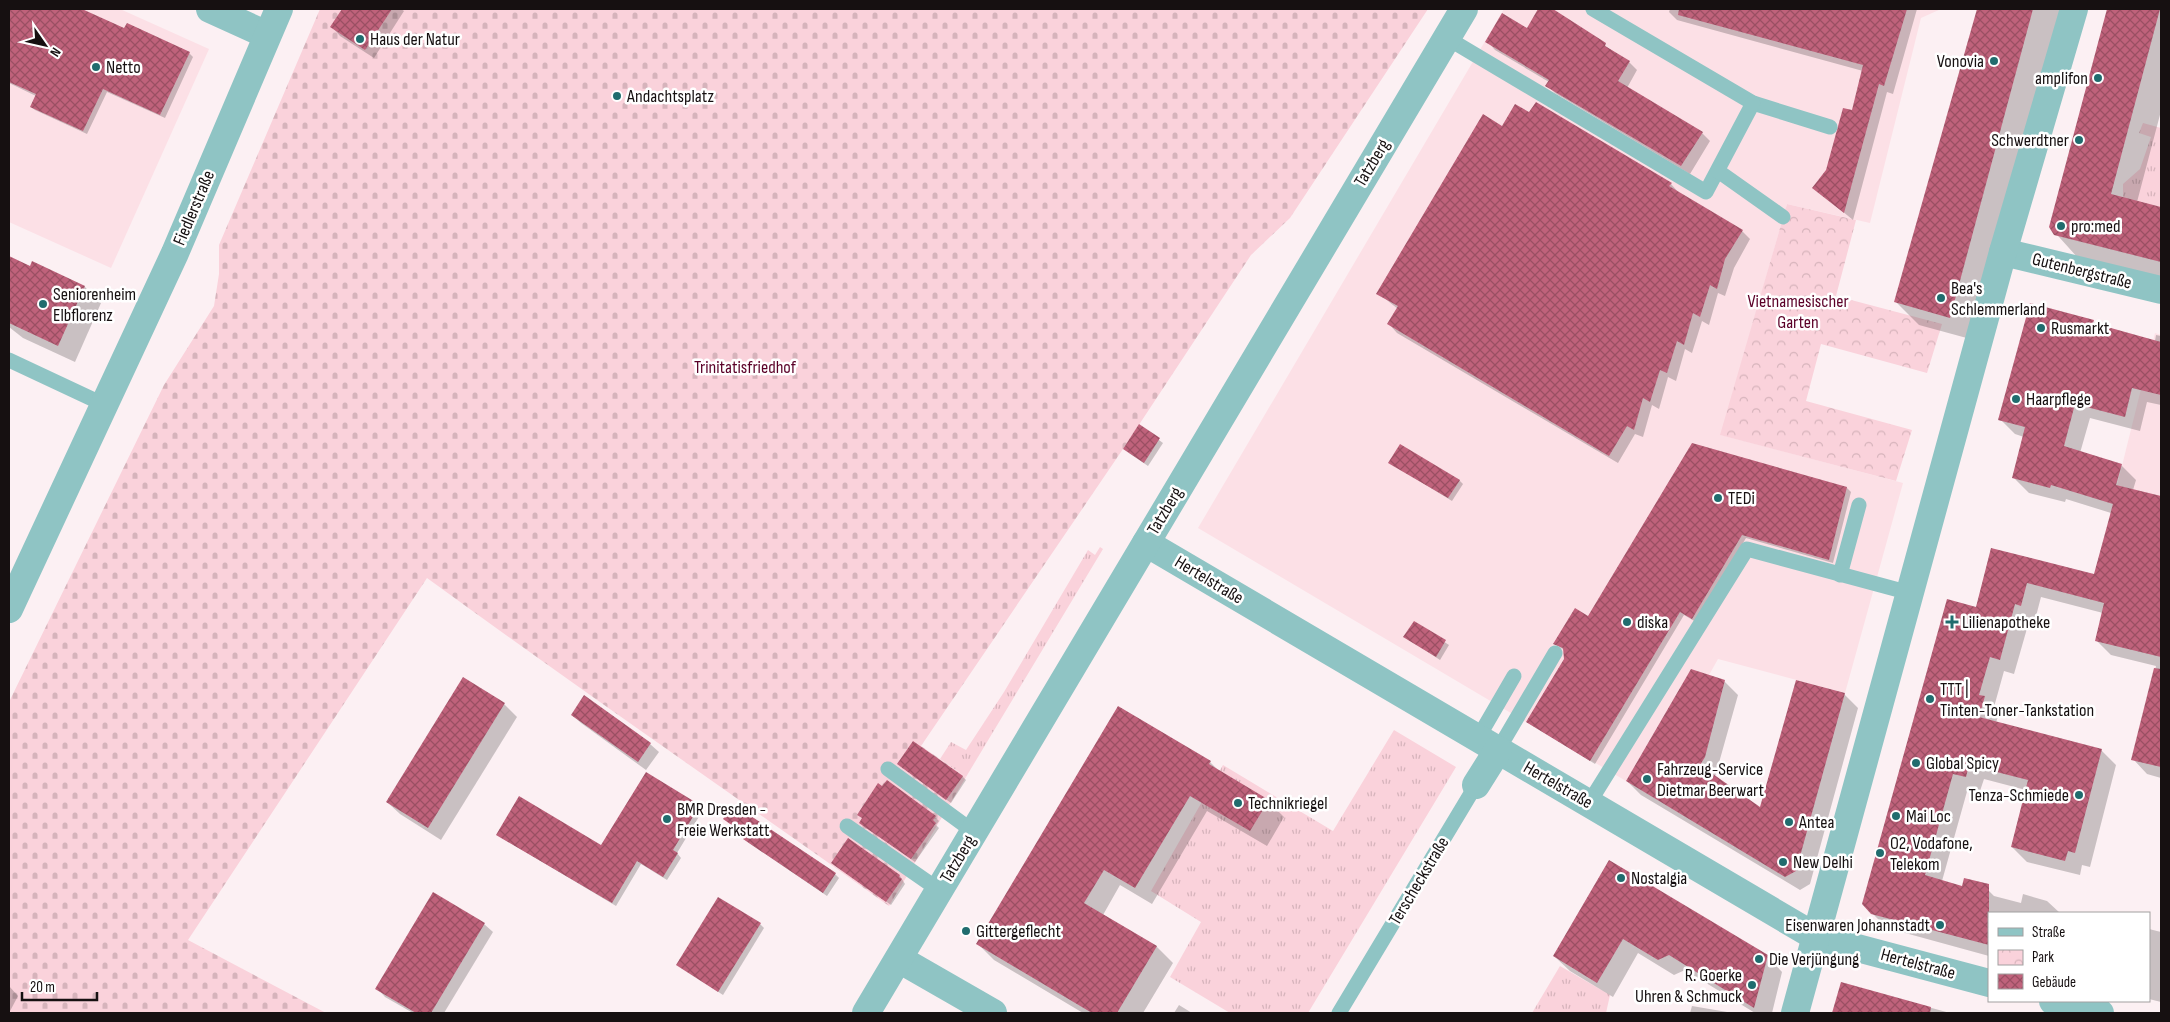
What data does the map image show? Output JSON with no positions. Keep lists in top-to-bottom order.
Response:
{
  "streets": {
    "street": [
      "Tatzberg",
      "Fiedlerstraße",
      "Gutenbergstraße",
      "Hertelstraße",
      "Terscheckstraße"
    ]
  },
  "crossings": [
    ["Tatzberg", "Hertelstraße"],
    ["Hertelstraße", "Terscheckstraße"]
  ],
  "parks": ["Vietnamesischer Garten", "Trinitatisfriedhof"],
  "places": {
    "other": [
      "Haus der Natur",
      "Vonovia",
      "Netto",
      "amplifon",
      "Andachtsplatz",
      "Schwerdtner",
      "pro:med",
      "Bea's Schlemmerland",
      "Seniorenheim Elbflorenz",
      "Rusmarkt",
      "Haarpflege",
      "TEDi",
      "diska",
      "TTT | Tinten-Toner-Tankstation",
      "Global Spicy",
      "Fahrzeug-Service Dietmar Beerwart",
      "Tenza-Schmiede",
      "Technikriegel",
      "Mai Loc",
      "BMR Dresden - Freie Werkstatt",
      "Antea",
      "O2, Vodafone, Telekom",
      "New Delhi",
      "Nostalgia",
      "Eisenwaren Johannstadt",
      "Gittergeflecht",
      "Die Verjüngung",
      "R. Goerke Uhren & Schmuck"
    ],
    "health": ["Lilienapotheke"]
  },
  "legend": ["Straße", "Park", "Gebäude"],
  "scale_bar": "20 m",
  "north": "bottom right"
}
